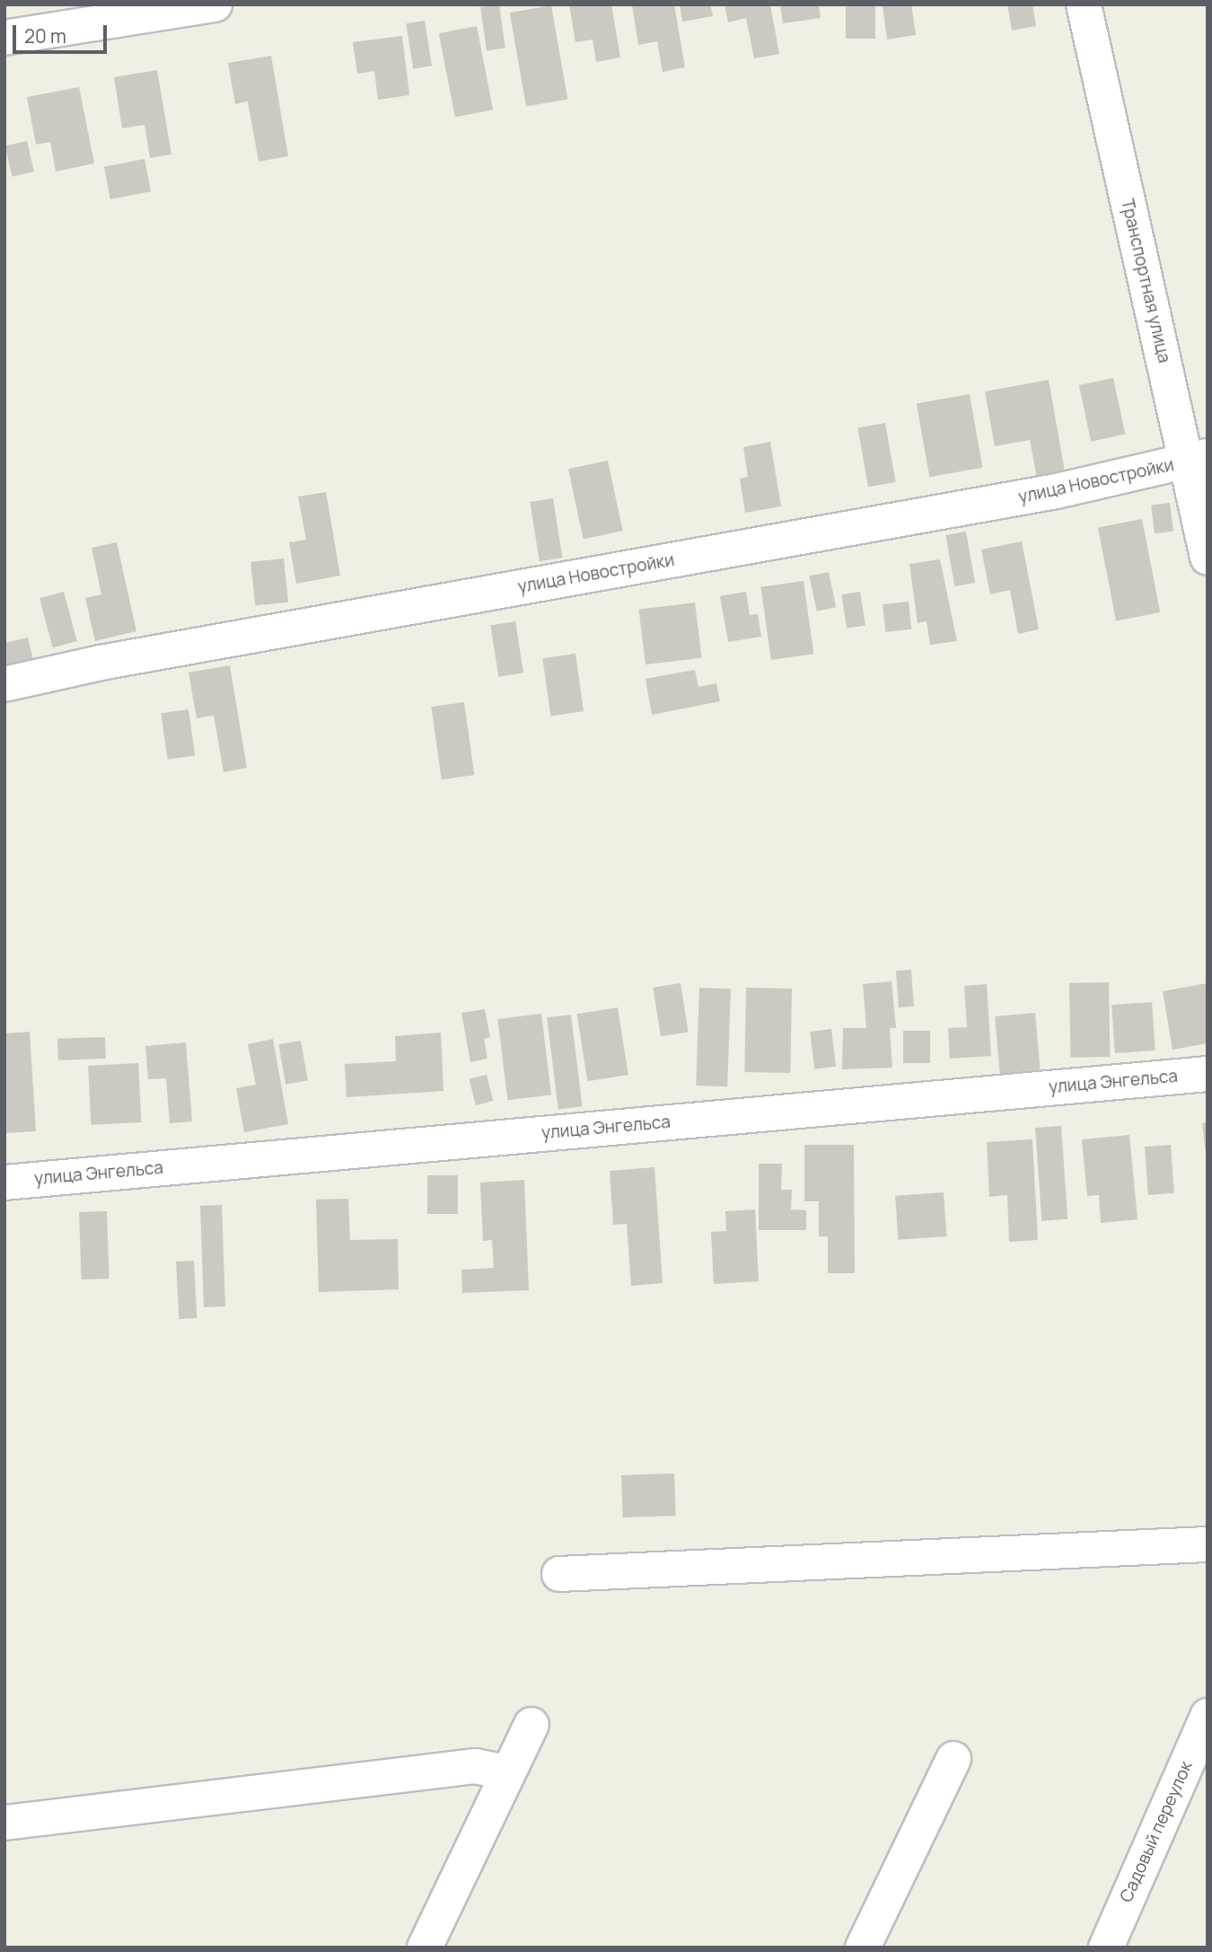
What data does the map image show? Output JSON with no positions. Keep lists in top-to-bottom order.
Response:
{
  "streets": {
    "street": [
      "Транспортная улица",
      "улица Новостройки",
      "улица Энгельса",
      "Садовый переулок"
    ]
  },
  "crossings": [
    ["Транспортная улица", "улица Новостройки"]
  ],
  "scale_bar": "20 m"
}
